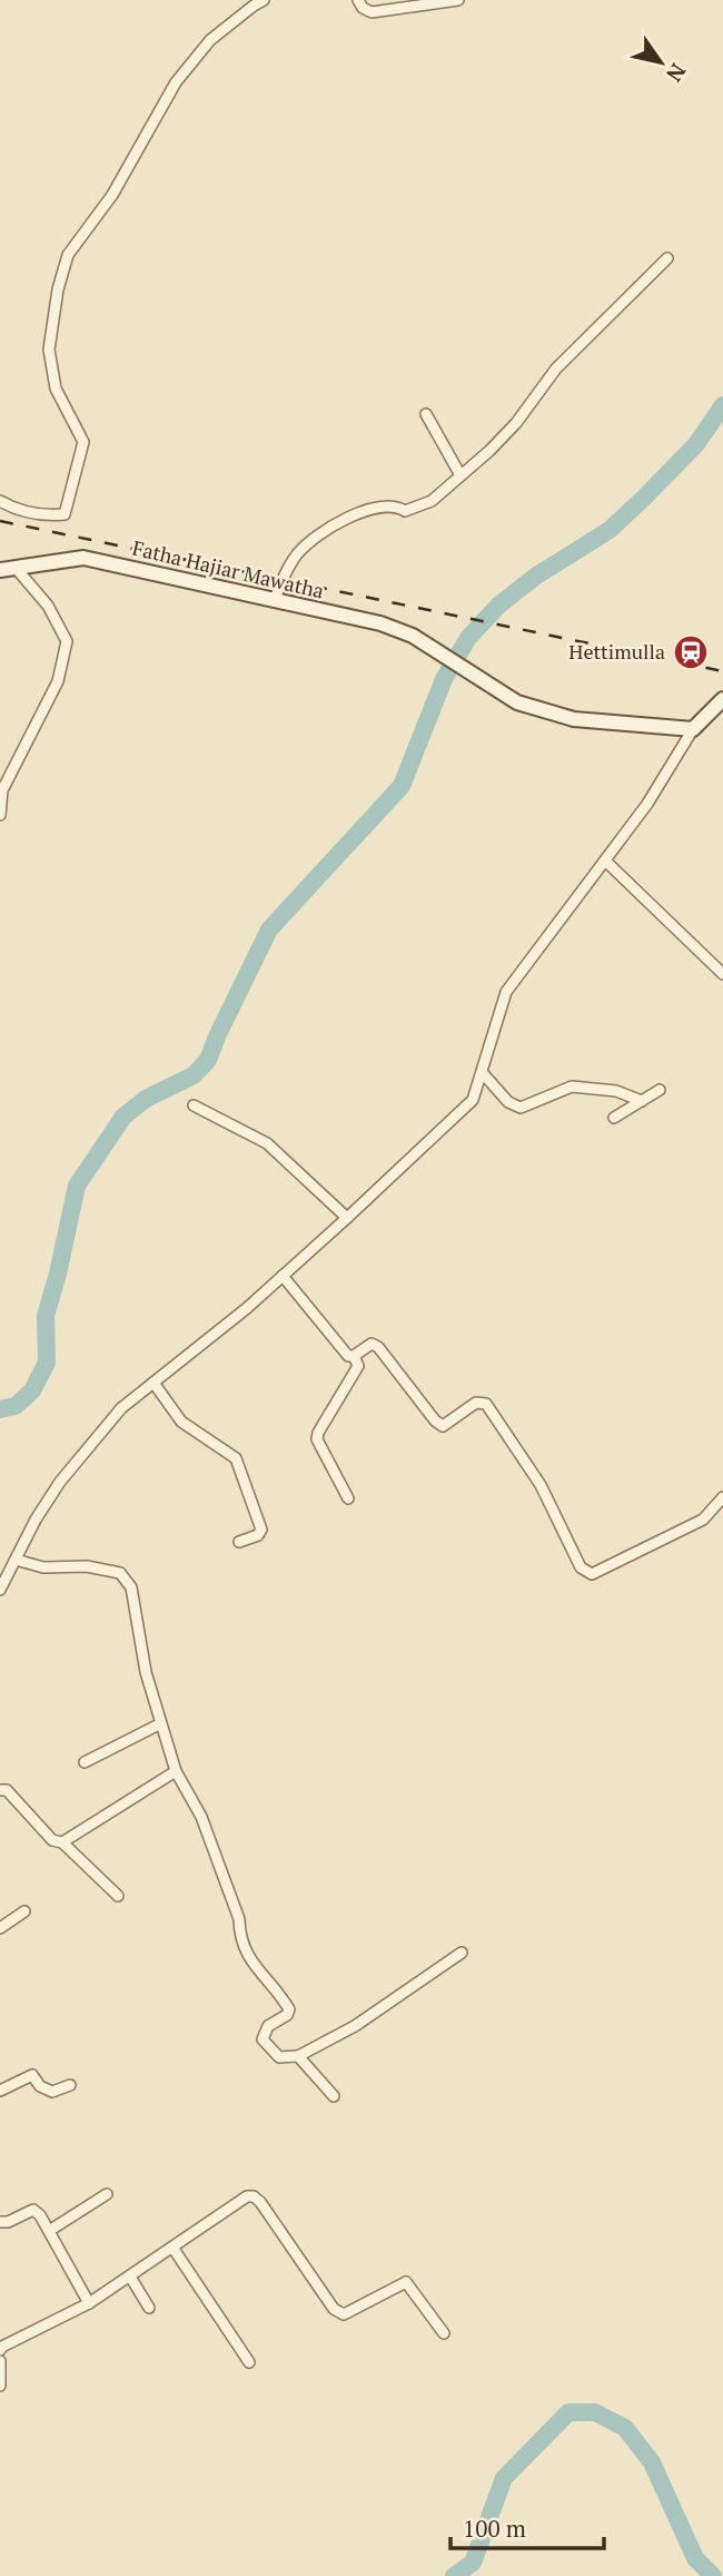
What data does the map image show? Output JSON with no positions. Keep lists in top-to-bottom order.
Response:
{
  "streets": {
    "street": ["Fatha Hajiar Mawatha"]
  },
  "places": {
    "station": ["Hettimulla"]
  },
  "scale_bar": "100 m",
  "north": "bottom right"
}
